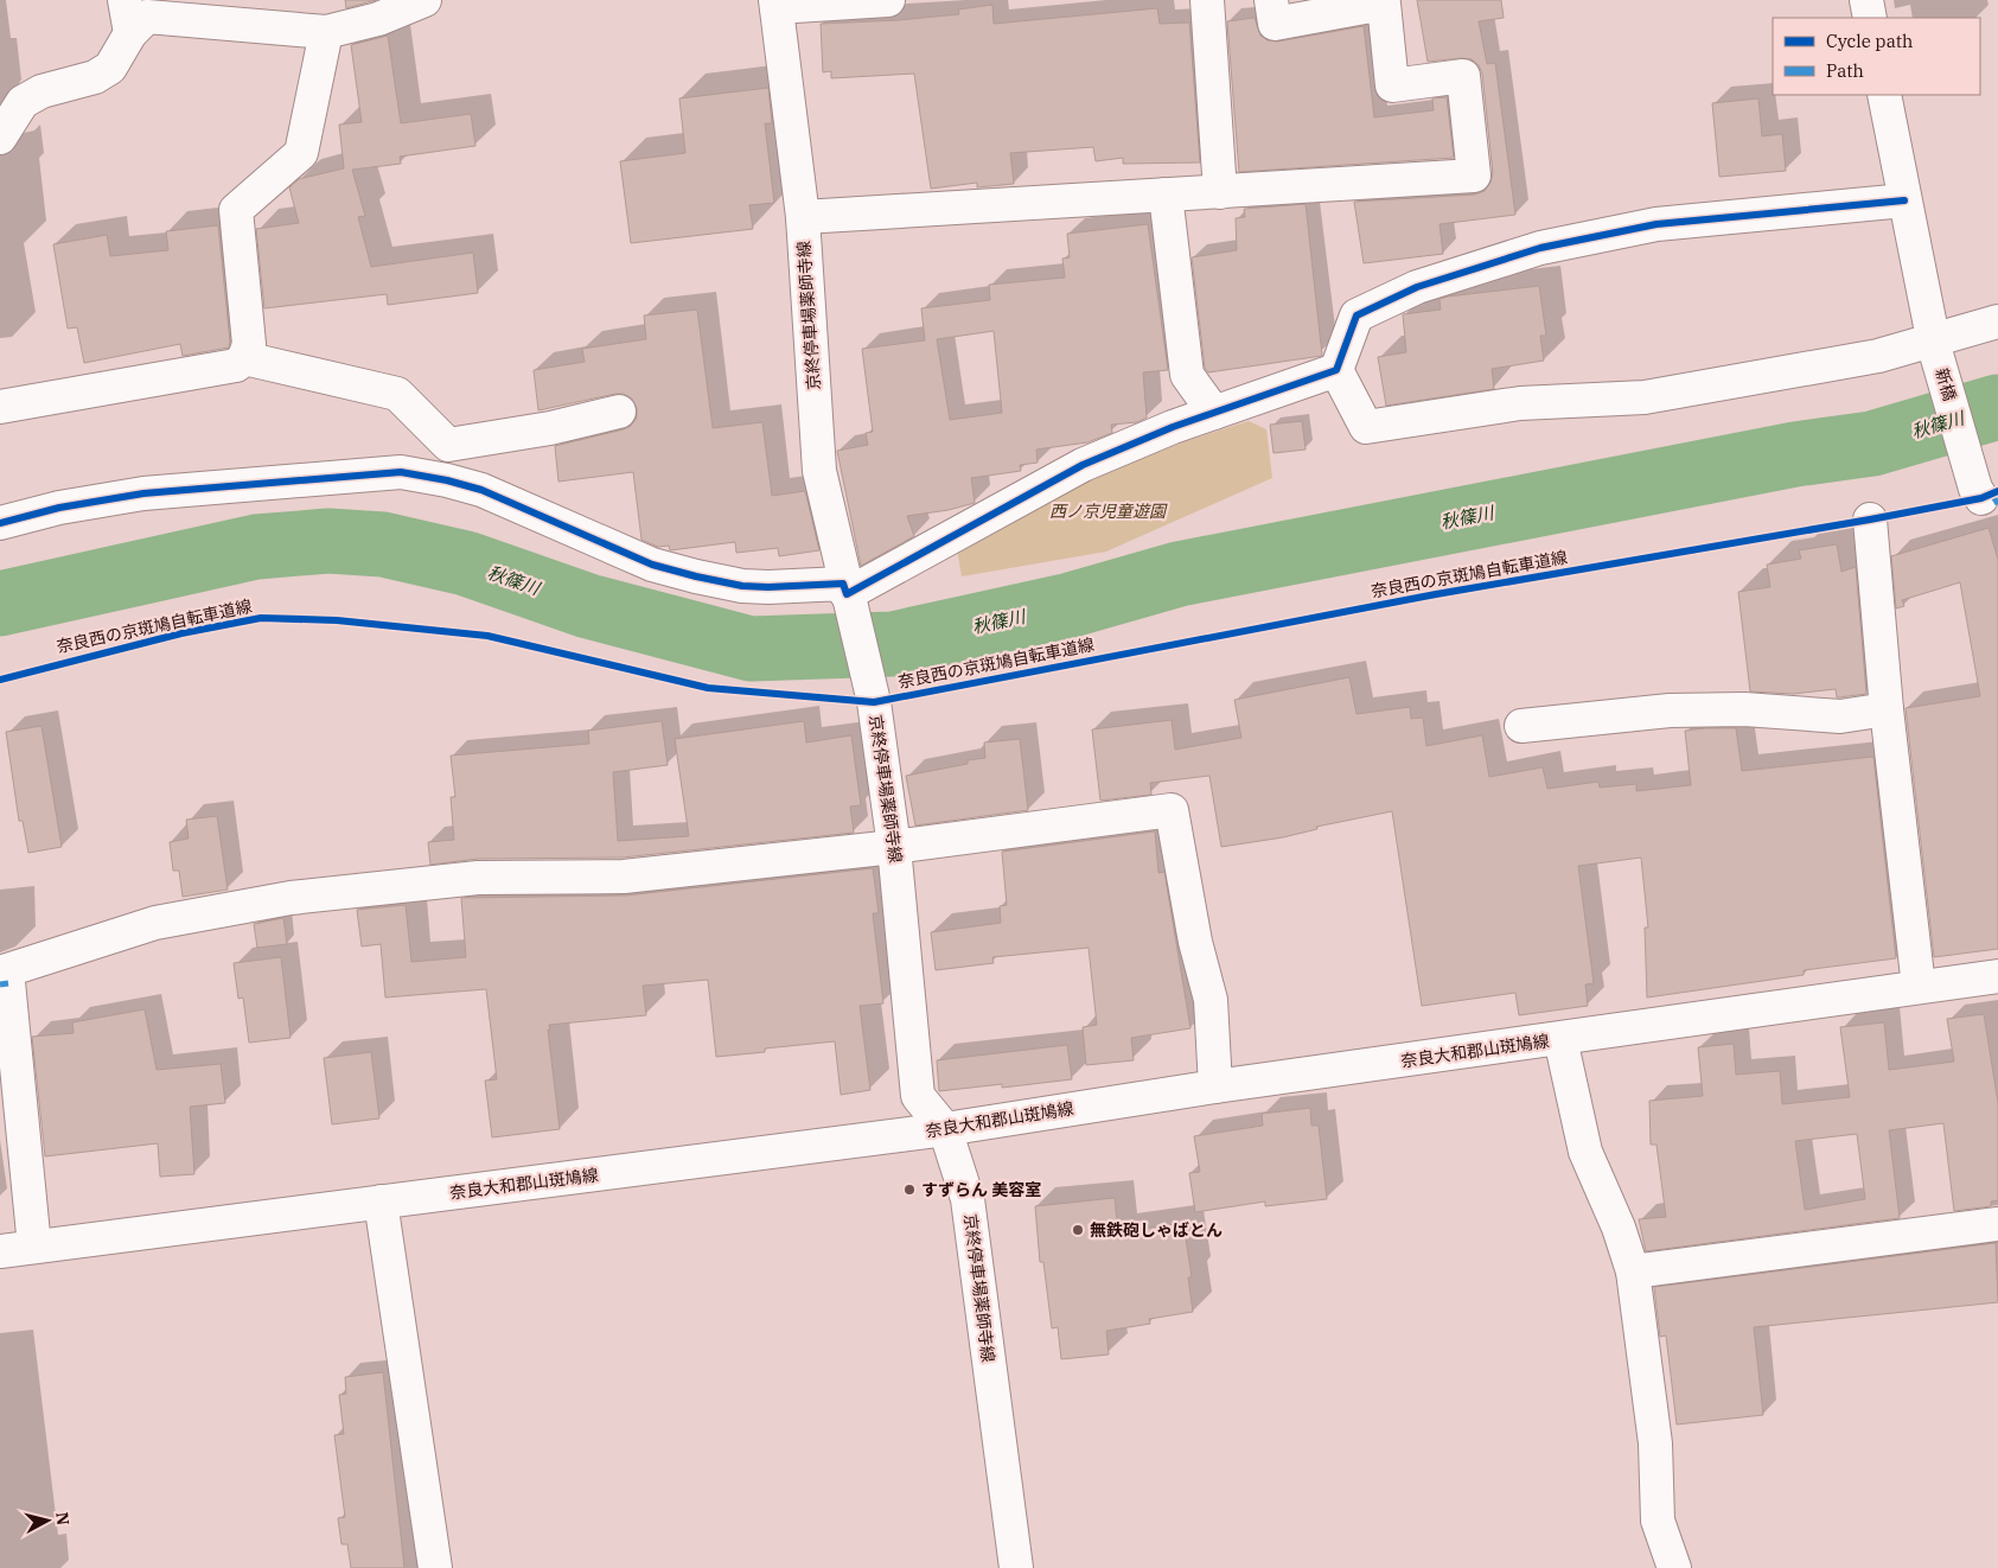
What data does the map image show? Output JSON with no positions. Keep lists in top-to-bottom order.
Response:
{
  "streets": {
    "street": ["京終停車場薬師寺線", "新橋", "奈良大和郡山斑鳩線"],
    "cycle path": ["奈良西の京斑鳩自転車道線"]
  },
  "crossings": [
    ["京終停車場薬師寺線", "奈良大和郡山斑鳩線"]
  ],
  "water": ["秋篠川"],
  "parks": ["西ノ京児童遊園"],
  "places": ["すずらん 美容室", "無鉄砲しゃばとん"],
  "legend": ["Cycle path", "Path"],
  "north": "right"
}
